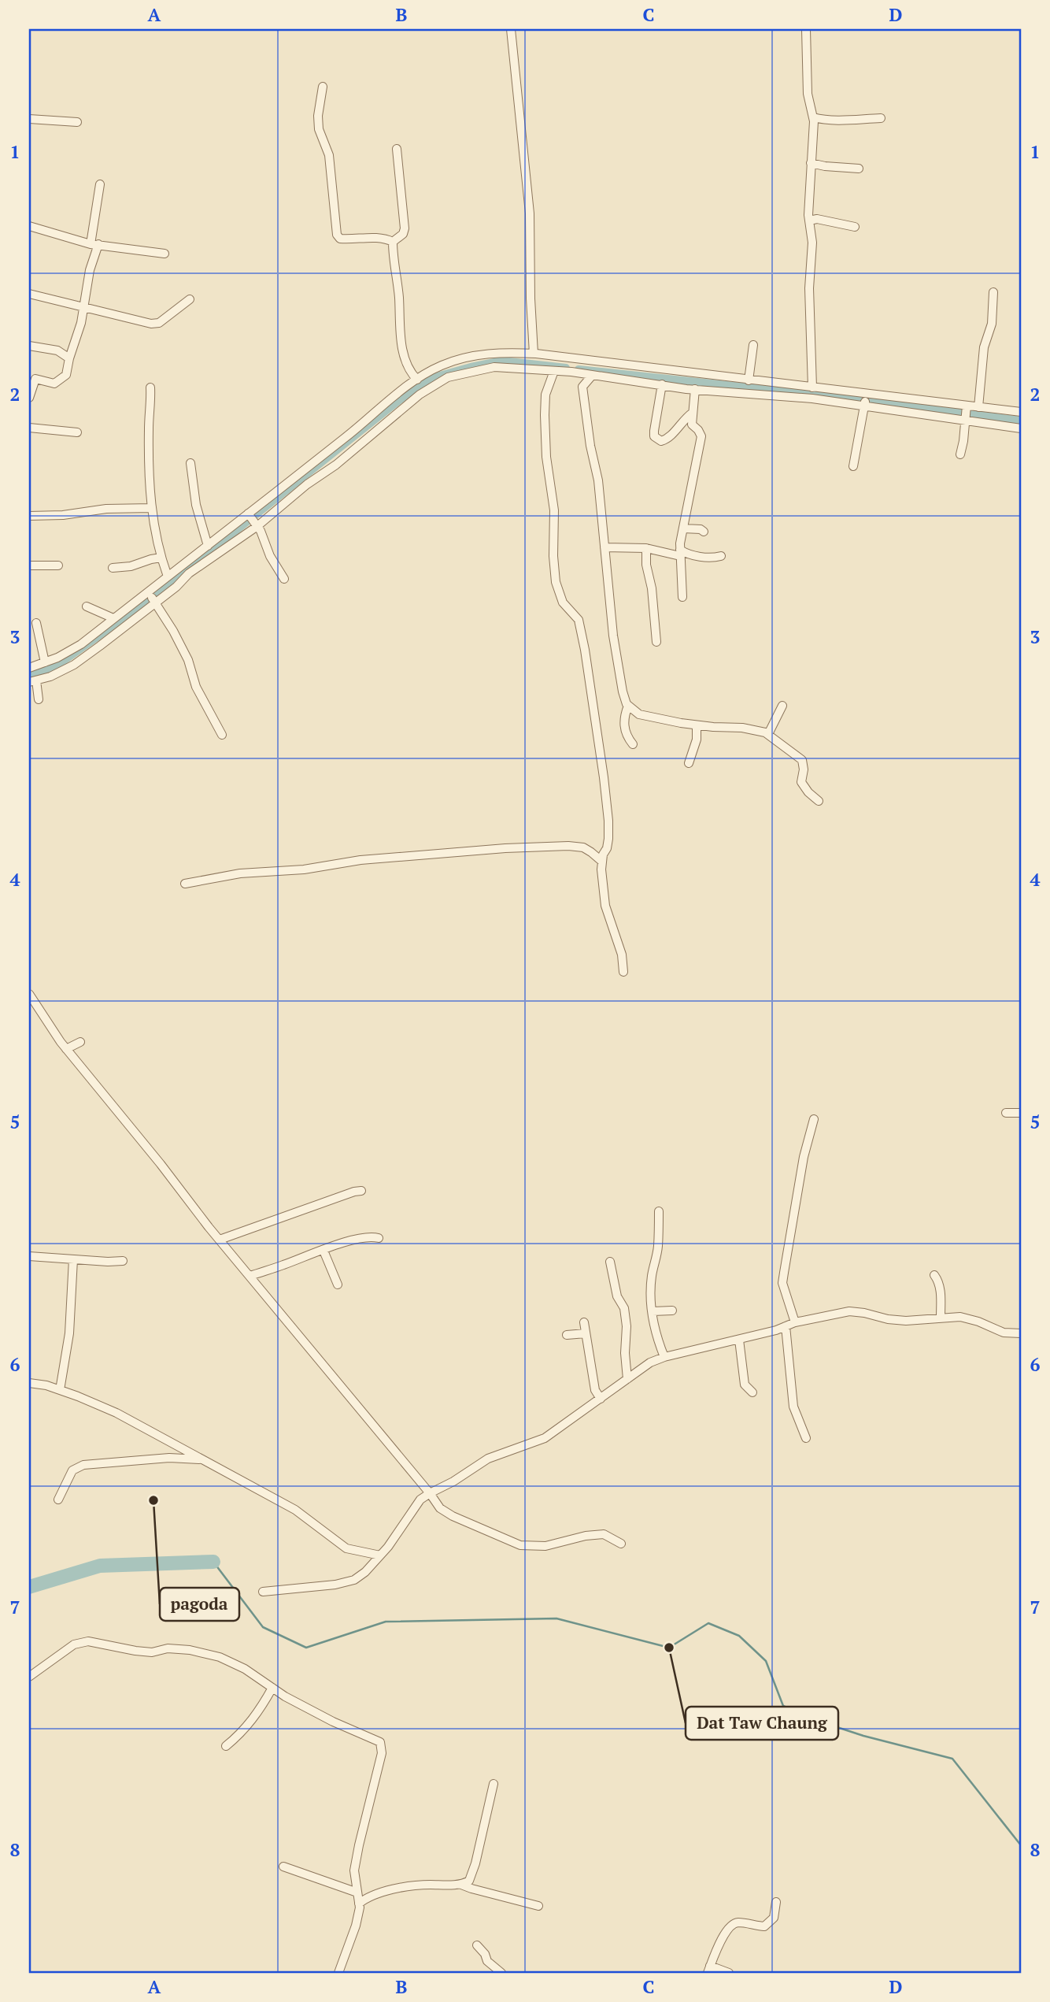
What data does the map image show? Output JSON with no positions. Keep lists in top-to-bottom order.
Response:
{
  "places": ["pagoda", "Dat Taw Chaung"],
  "grid": {
    "columns": [
      "A",
      "B",
      "C",
      "D"
    ],
    "rows": [
      "1",
      "2",
      "3",
      "4",
      "5",
      "6",
      "7",
      "8"
    ]
  }
}
